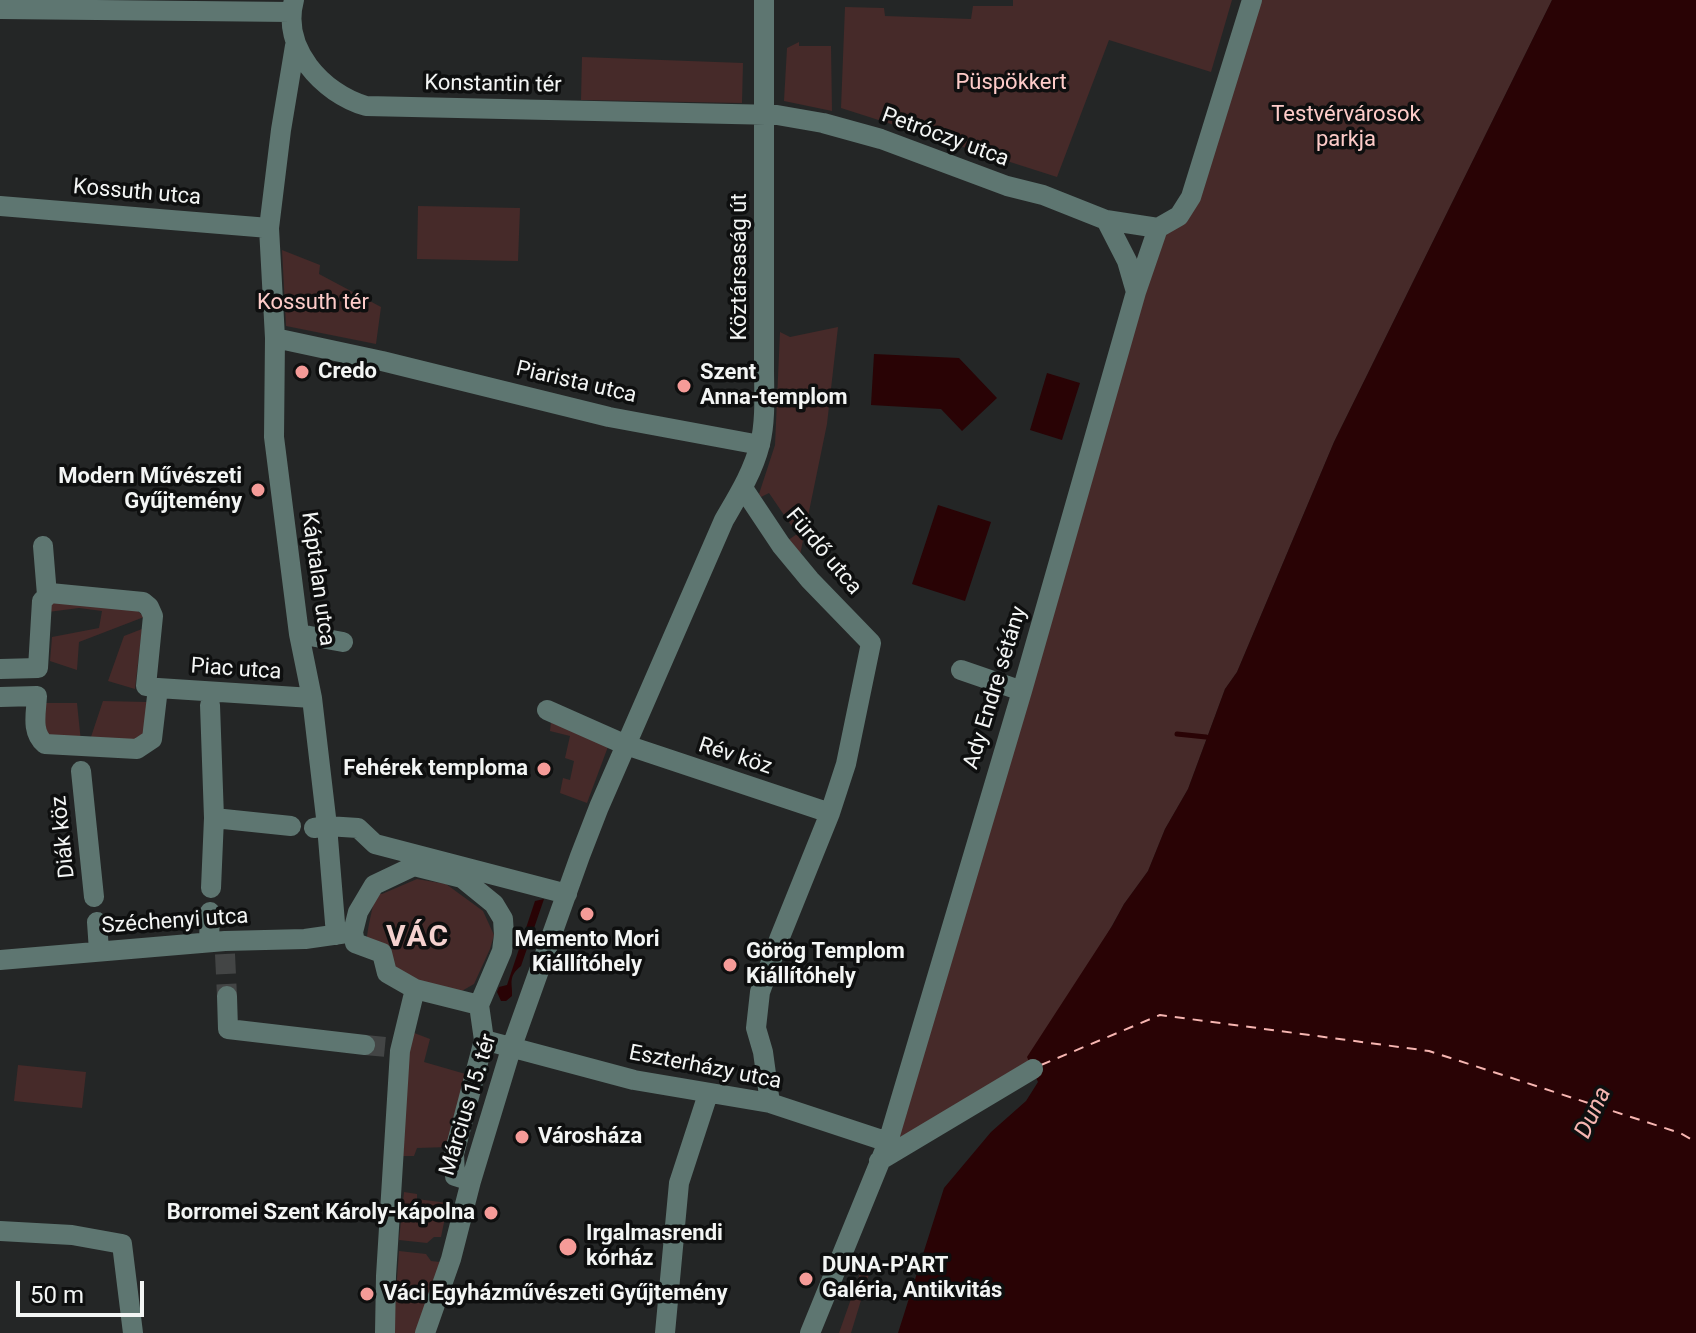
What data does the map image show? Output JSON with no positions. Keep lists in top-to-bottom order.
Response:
{
  "streets": {
    "street": [
      "Konstantin tér",
      "Petróczy utca",
      "Kossuth utca",
      "Köztársaság út",
      "Piarista utca",
      "Fürdő utca",
      "Káptalan utca",
      "Piac utca",
      "Ady Endre sétány",
      "Rév köz",
      "Diák köz",
      "Széchenyi utca",
      "Eszterházy utca",
      "Március 15. tér"
    ]
  },
  "crossings": [
    ["Konstantin tér", "Petróczy utca"],
    ["Konstantin tér", "Köztársaság út"],
    ["Petróczy utca", "Köztársaság út"],
    ["Petróczy utca", "Ady Endre sétány"],
    ["Köztársaság út", "Piarista utca"],
    ["Köztársaság út", "Fürdő utca"],
    ["Köztársaság út", "Rév köz"],
    ["Köztársaság út", "Március 15. tér"],
    ["Piarista utca", "Káptalan utca"],
    ["Fürdő utca", "Rév köz"],
    ["Káptalan utca", "Piac utca"],
    ["Ady Endre sétány", "Eszterházy utca"],
    ["Rév köz", "Március 15. tér"],
    ["Eszterházy utca", "Március 15. tér"]
  ],
  "districts": ["VÁC"],
  "water": ["Duna"],
  "parks": ["Püspökkert", "Testvérvárosok parkja", "Kossuth tér"],
  "places": [
    "Credo",
    "Szent Anna-templom",
    "Modern Művészeti Gyűjtemény",
    "Fehérek temploma",
    "Memento Mori Kiállítóhely",
    "Görög Templom Kiállítóhely",
    "Városháza",
    "Borromei Szent Károly-kápolna",
    "Irgalmasrendi kórház",
    "DUNA-P'ART Galéria, Antikvitás",
    "Váci Egyházművészeti Gyűjtemény"
  ],
  "scale_bar": "50 m"
}
